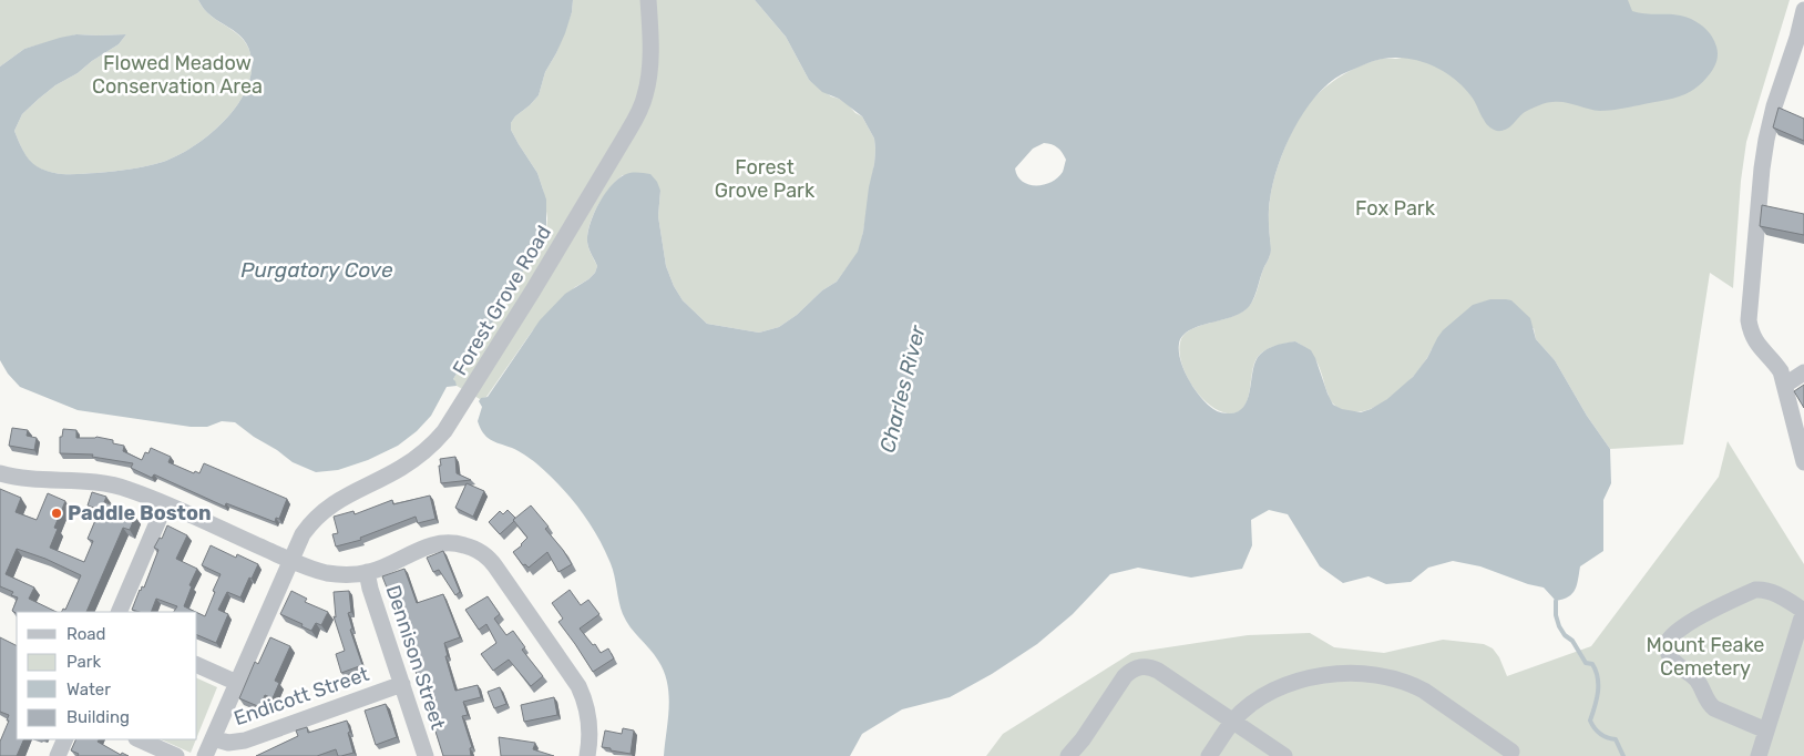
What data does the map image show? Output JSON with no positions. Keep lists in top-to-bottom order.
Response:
{
  "streets": {
    "street": ["Forest Grove Road", "Dennison Street", "Endicott Street"]
  },
  "crossings": [
    ["Forest Grove Road", "Endicott Street"],
    ["Dennison Street", "Endicott Street"]
  ],
  "water": ["Purgatory Cove", "Charles River"],
  "parks": [
    "Flowed Meadow Conservation Area",
    "Forest Grove Park",
    "Fox Park",
    "Mount Feake Cemetery"
  ],
  "places": ["Paddle Boston"],
  "legend": [
    "Road",
    "Park",
    "Water",
    "Building"
  ]
}
